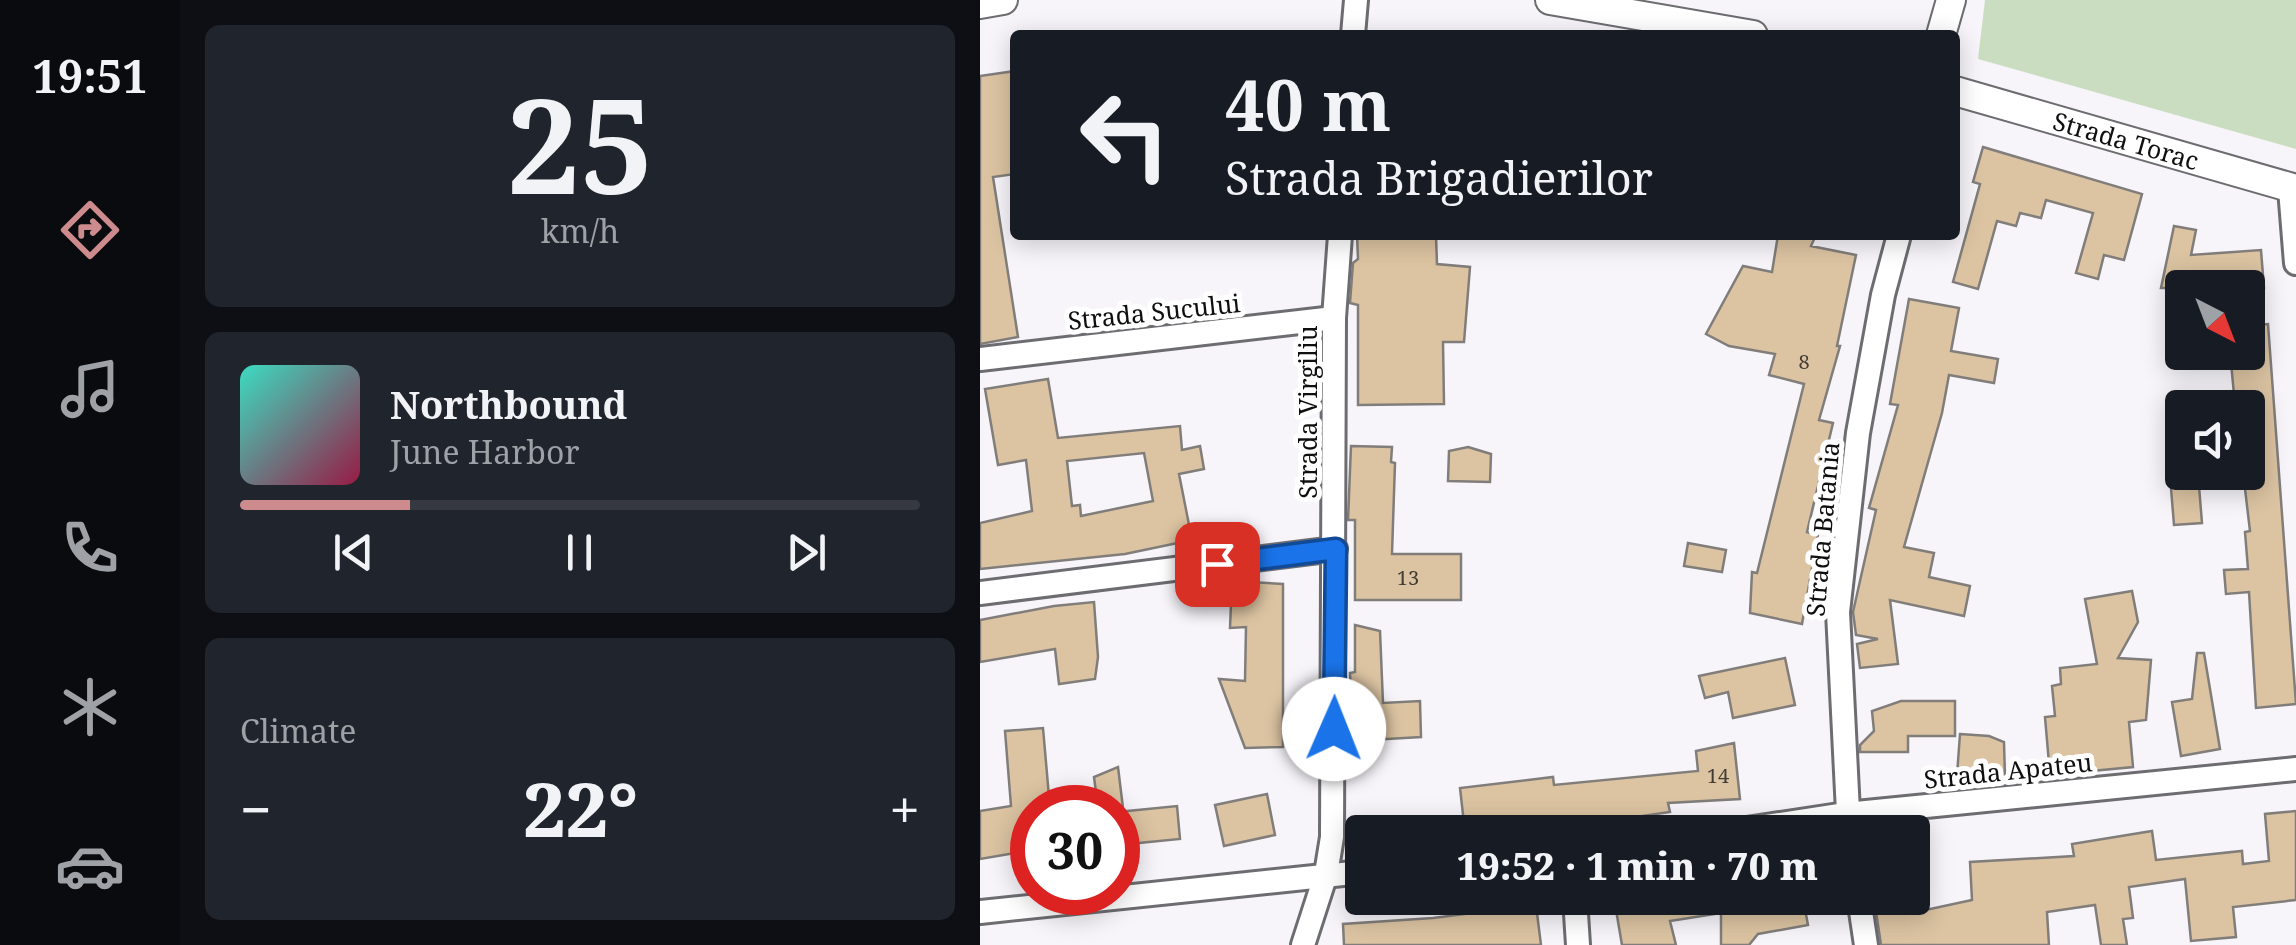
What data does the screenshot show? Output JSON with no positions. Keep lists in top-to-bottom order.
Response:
{
  "streets": {
    "street": [
      "Strada Torac",
      "Strada Sucului",
      "Strada Virgiliu",
      "Strada Batania",
      "Strada Apateu"
    ]
  },
  "crossings": [
    ["Strada Sucului", "Strada Virgiliu"]
  ],
  "house_numbers": ["8", "13", "14"],
  "north": "bottom right",
  "page": {
    "tabs": "19:51",
    "tile": [
      ["25", "km/h"],
      "Climate"
    ],
    "turn": ["40 m", "Strada Brigadierilor"],
    "song": ["Northbound", "June Harbor"],
    "heat": ["−", "22°", "+"],
    "limit": "30",
    "trip": "19:52 · 1 min · 70 m"
  }
}
